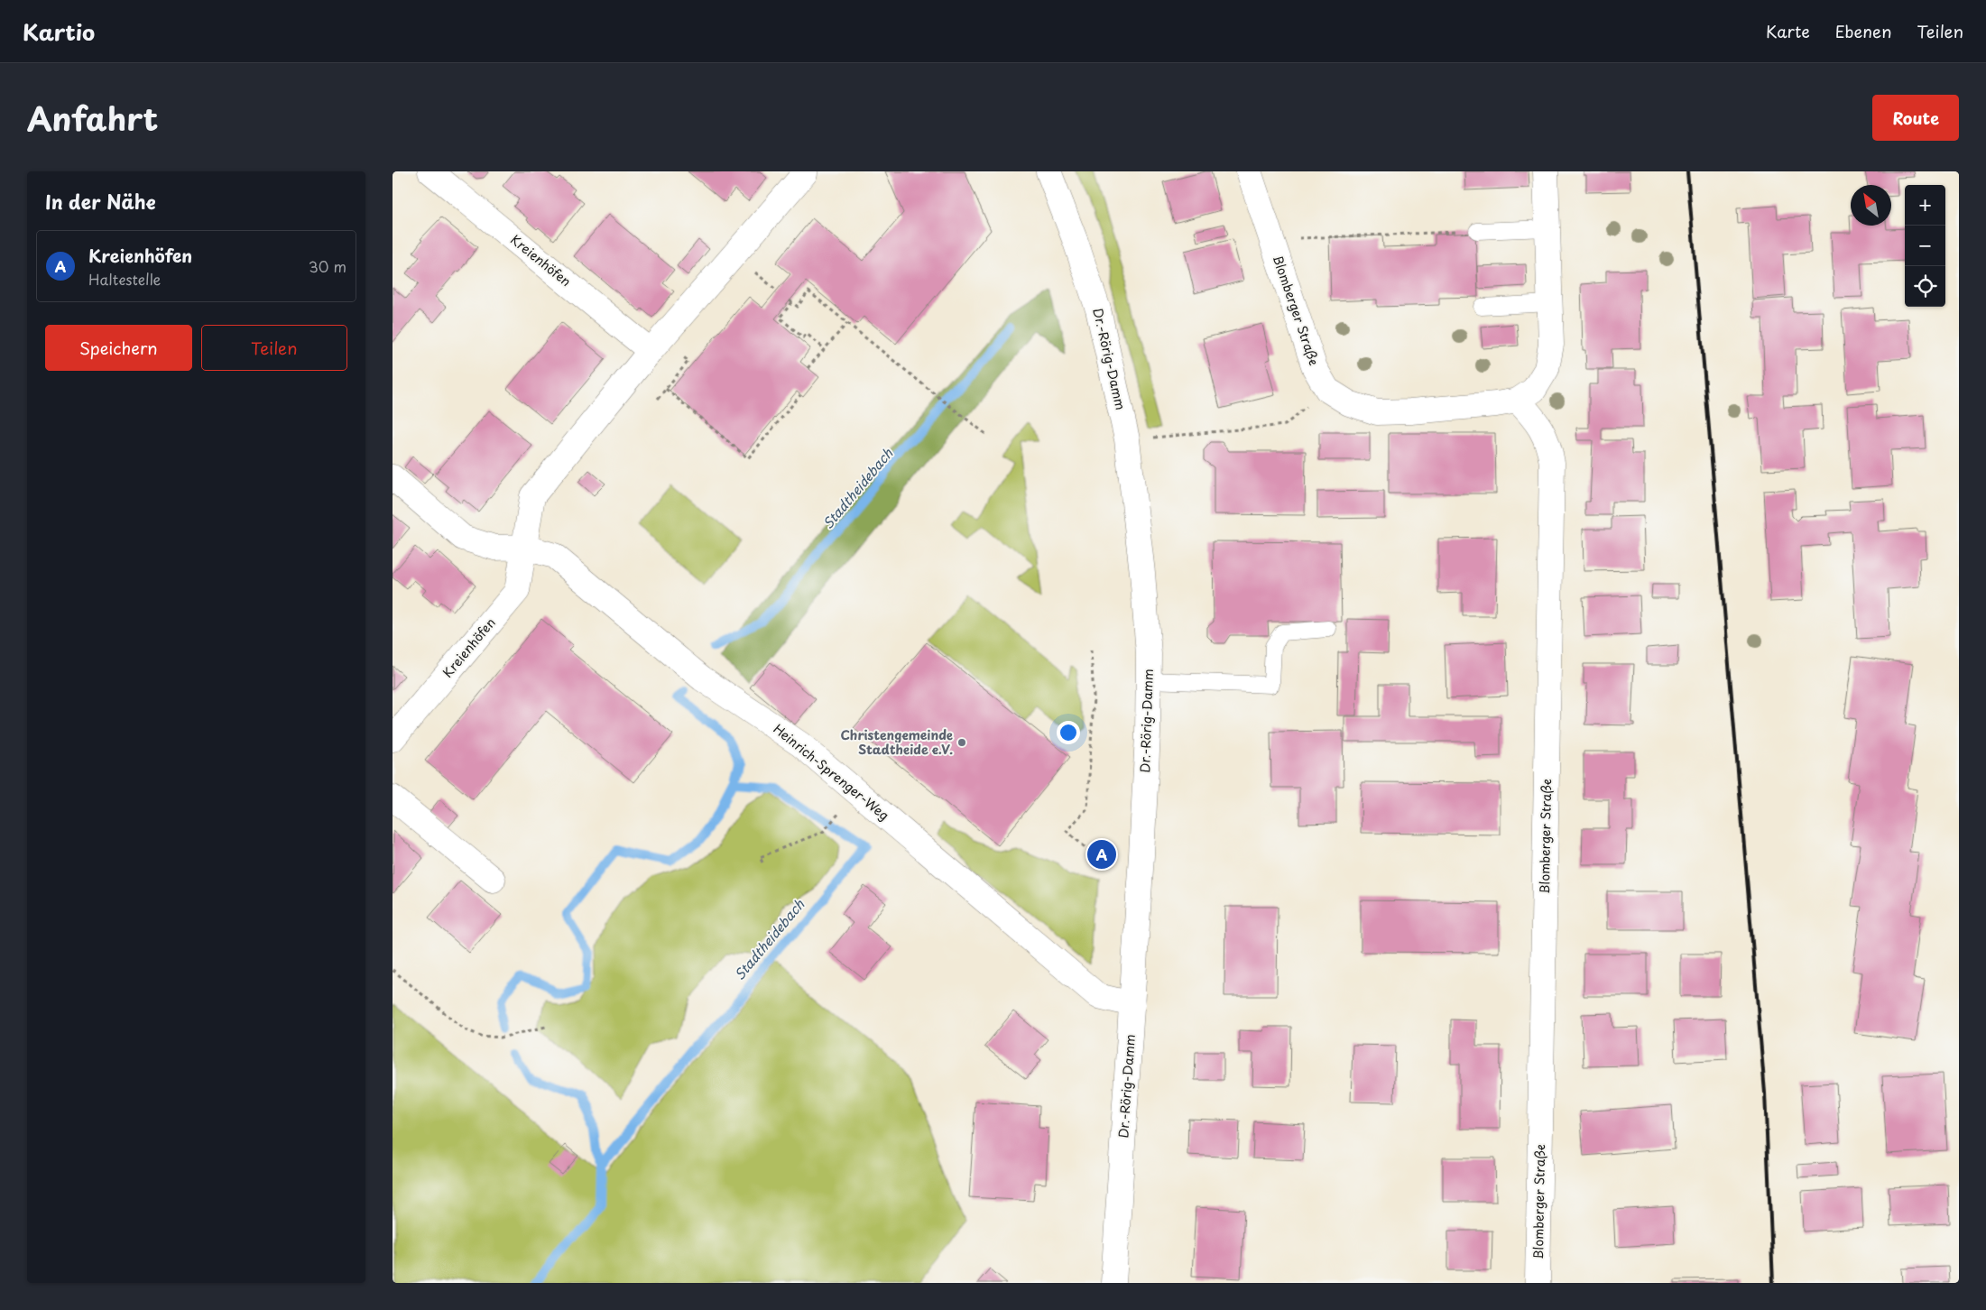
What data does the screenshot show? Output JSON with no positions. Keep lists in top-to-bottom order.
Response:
{
  "streets": {
    "street": [
      "Kreienhöfen",
      "Blomberger Straße",
      "Dr.-Rörig-Damm",
      "Heinrich-Sprenger-Weg"
    ]
  },
  "crossings": [
    ["Kreienhöfen", "Heinrich-Sprenger-Weg"],
    ["Dr.-Rörig-Damm", "Heinrich-Sprenger-Weg"]
  ],
  "water": ["Stadtheidebach"],
  "places": ["Christengemeinde Stadtheide e.V."],
  "north": "top left",
  "page": {
    "header": "Kartio",
    "nav": ["Karte", "Ebenen", "Teilen"],
    "title": "Anfahrt",
    "buttons": [
      "Route",
      ["Speichern", "Teilen"]
    ],
    "heading": "In der Nähe",
    "map_buttons": ["+", "−"],
    "list": [
      {
        "mark": "A",
        "name": "Kreienhöfen",
        "note": "Haltestelle",
        "value": "30 m"
      }
    ],
    "pins": "A"
  }
}
